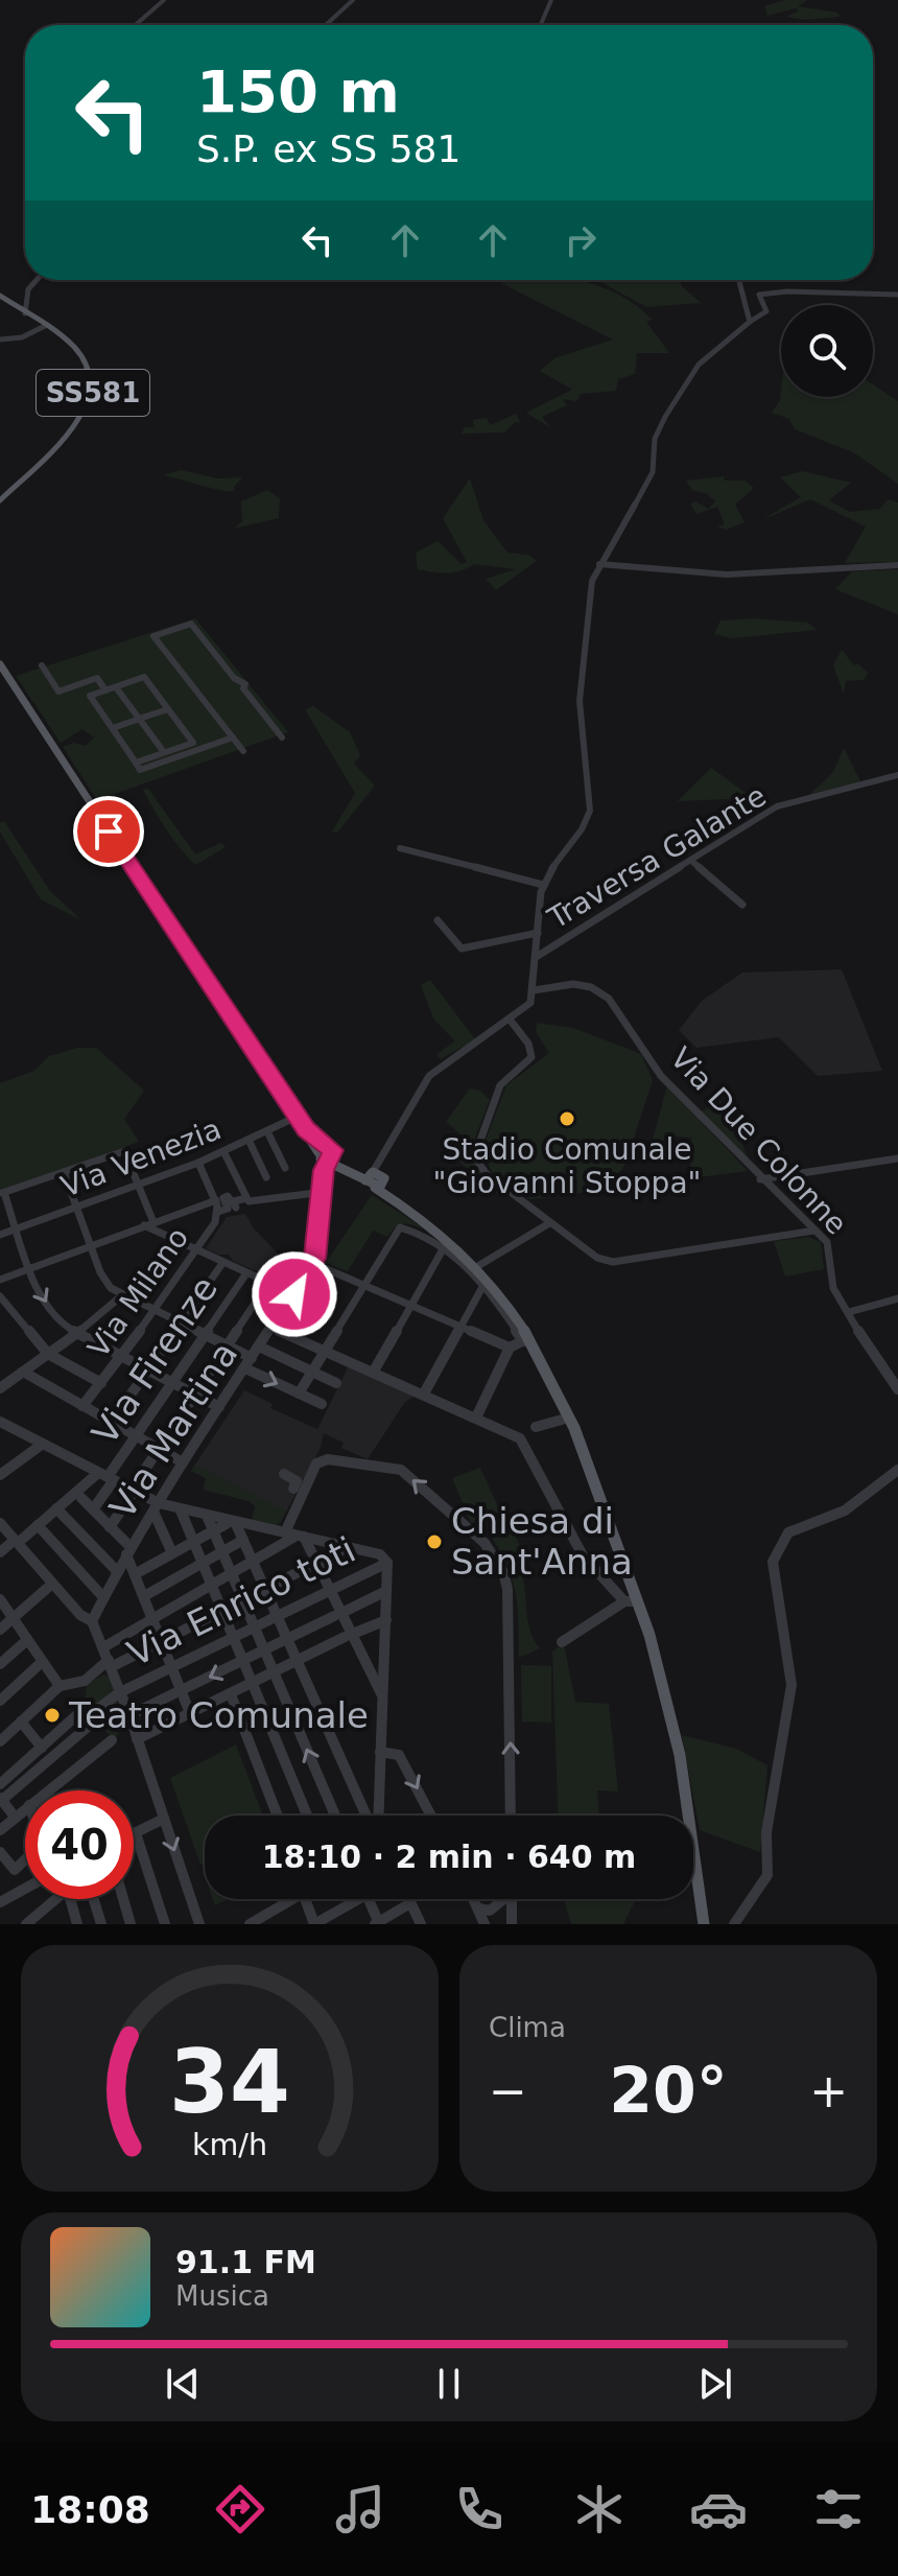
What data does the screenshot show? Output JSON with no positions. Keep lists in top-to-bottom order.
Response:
{
  "streets": {
    "main road": ["SS581"],
    "street": [
      "Traversa Galante",
      "Via Due Colonne",
      "Via Venezia",
      "Via Milano",
      "Via Firenze",
      "Via Martina",
      "Via Enrico toti"
    ]
  },
  "crossings": [
    ["Via Venezia", "Via Milano"]
  ],
  "places": ["Stadio Comunale \"Giovanni Stoppa\"", "Chiesa di Sant'Anna", "Teatro Comunale"],
  "page": {
    "turn": ["150 m", "S.P. ex SS 581"],
    "limit": "40",
    "trip": "18:10 · 2 min · 640 m",
    "tile": "Clima",
    "heat": ["−", "20°", "+"],
    "song": ["91.1 FM", "Musica"],
    "tabs": "18:08",
    "gauge": ["34", "km/h"]
  }
}
